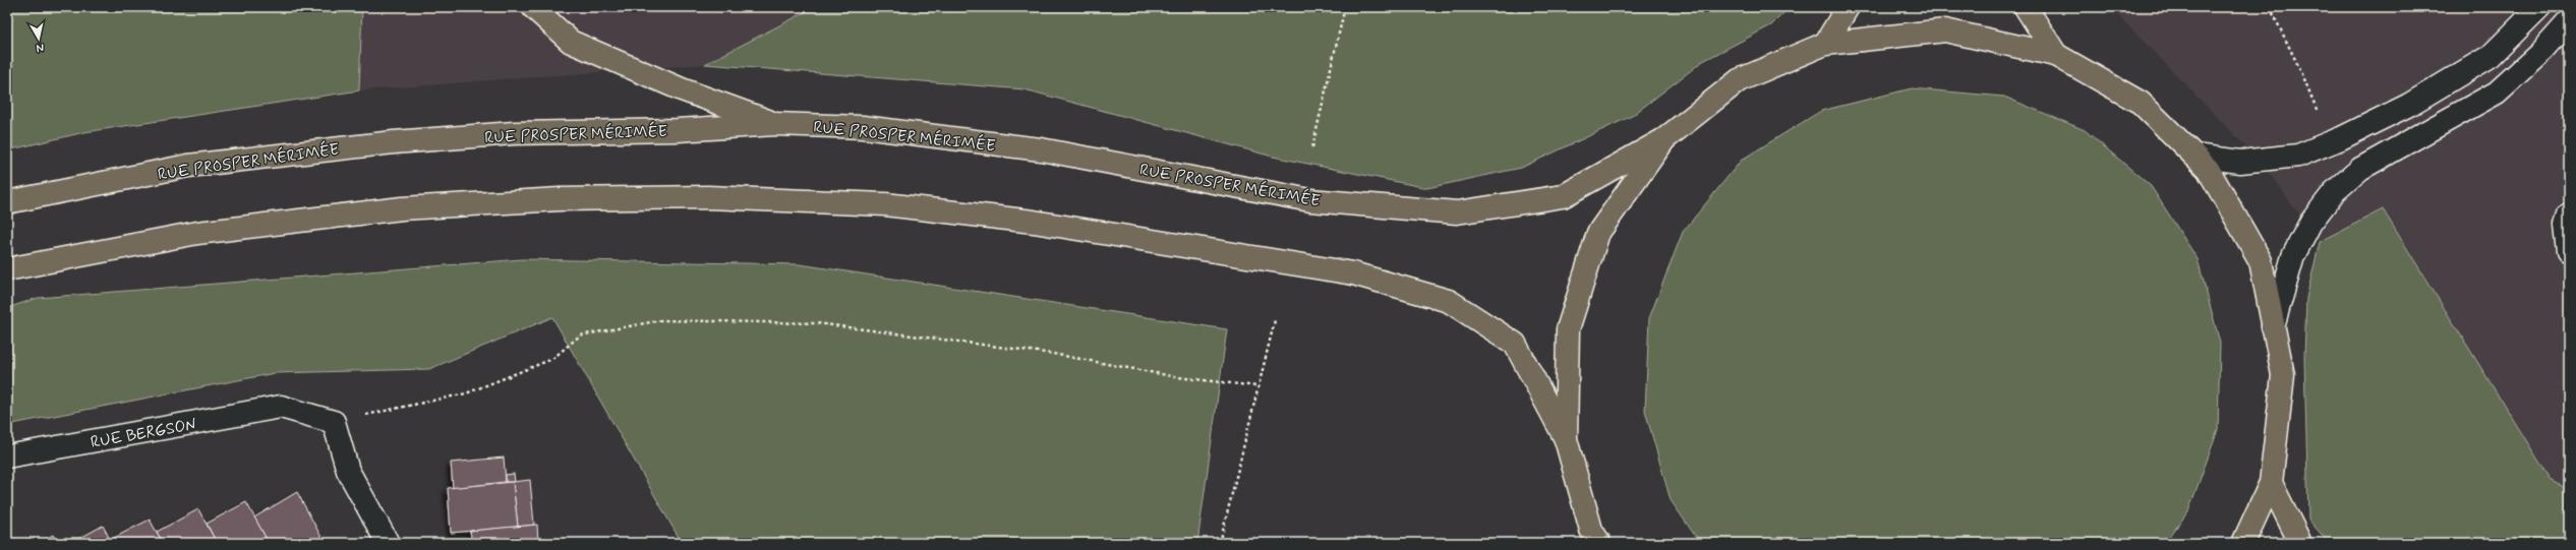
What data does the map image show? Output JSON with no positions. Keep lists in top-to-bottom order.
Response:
{
  "streets": {
    "main road": ["RUE PROSPER MÉRIMÉE"],
    "street": ["RUE BERGSON"]
  },
  "north": "bottom"
}
